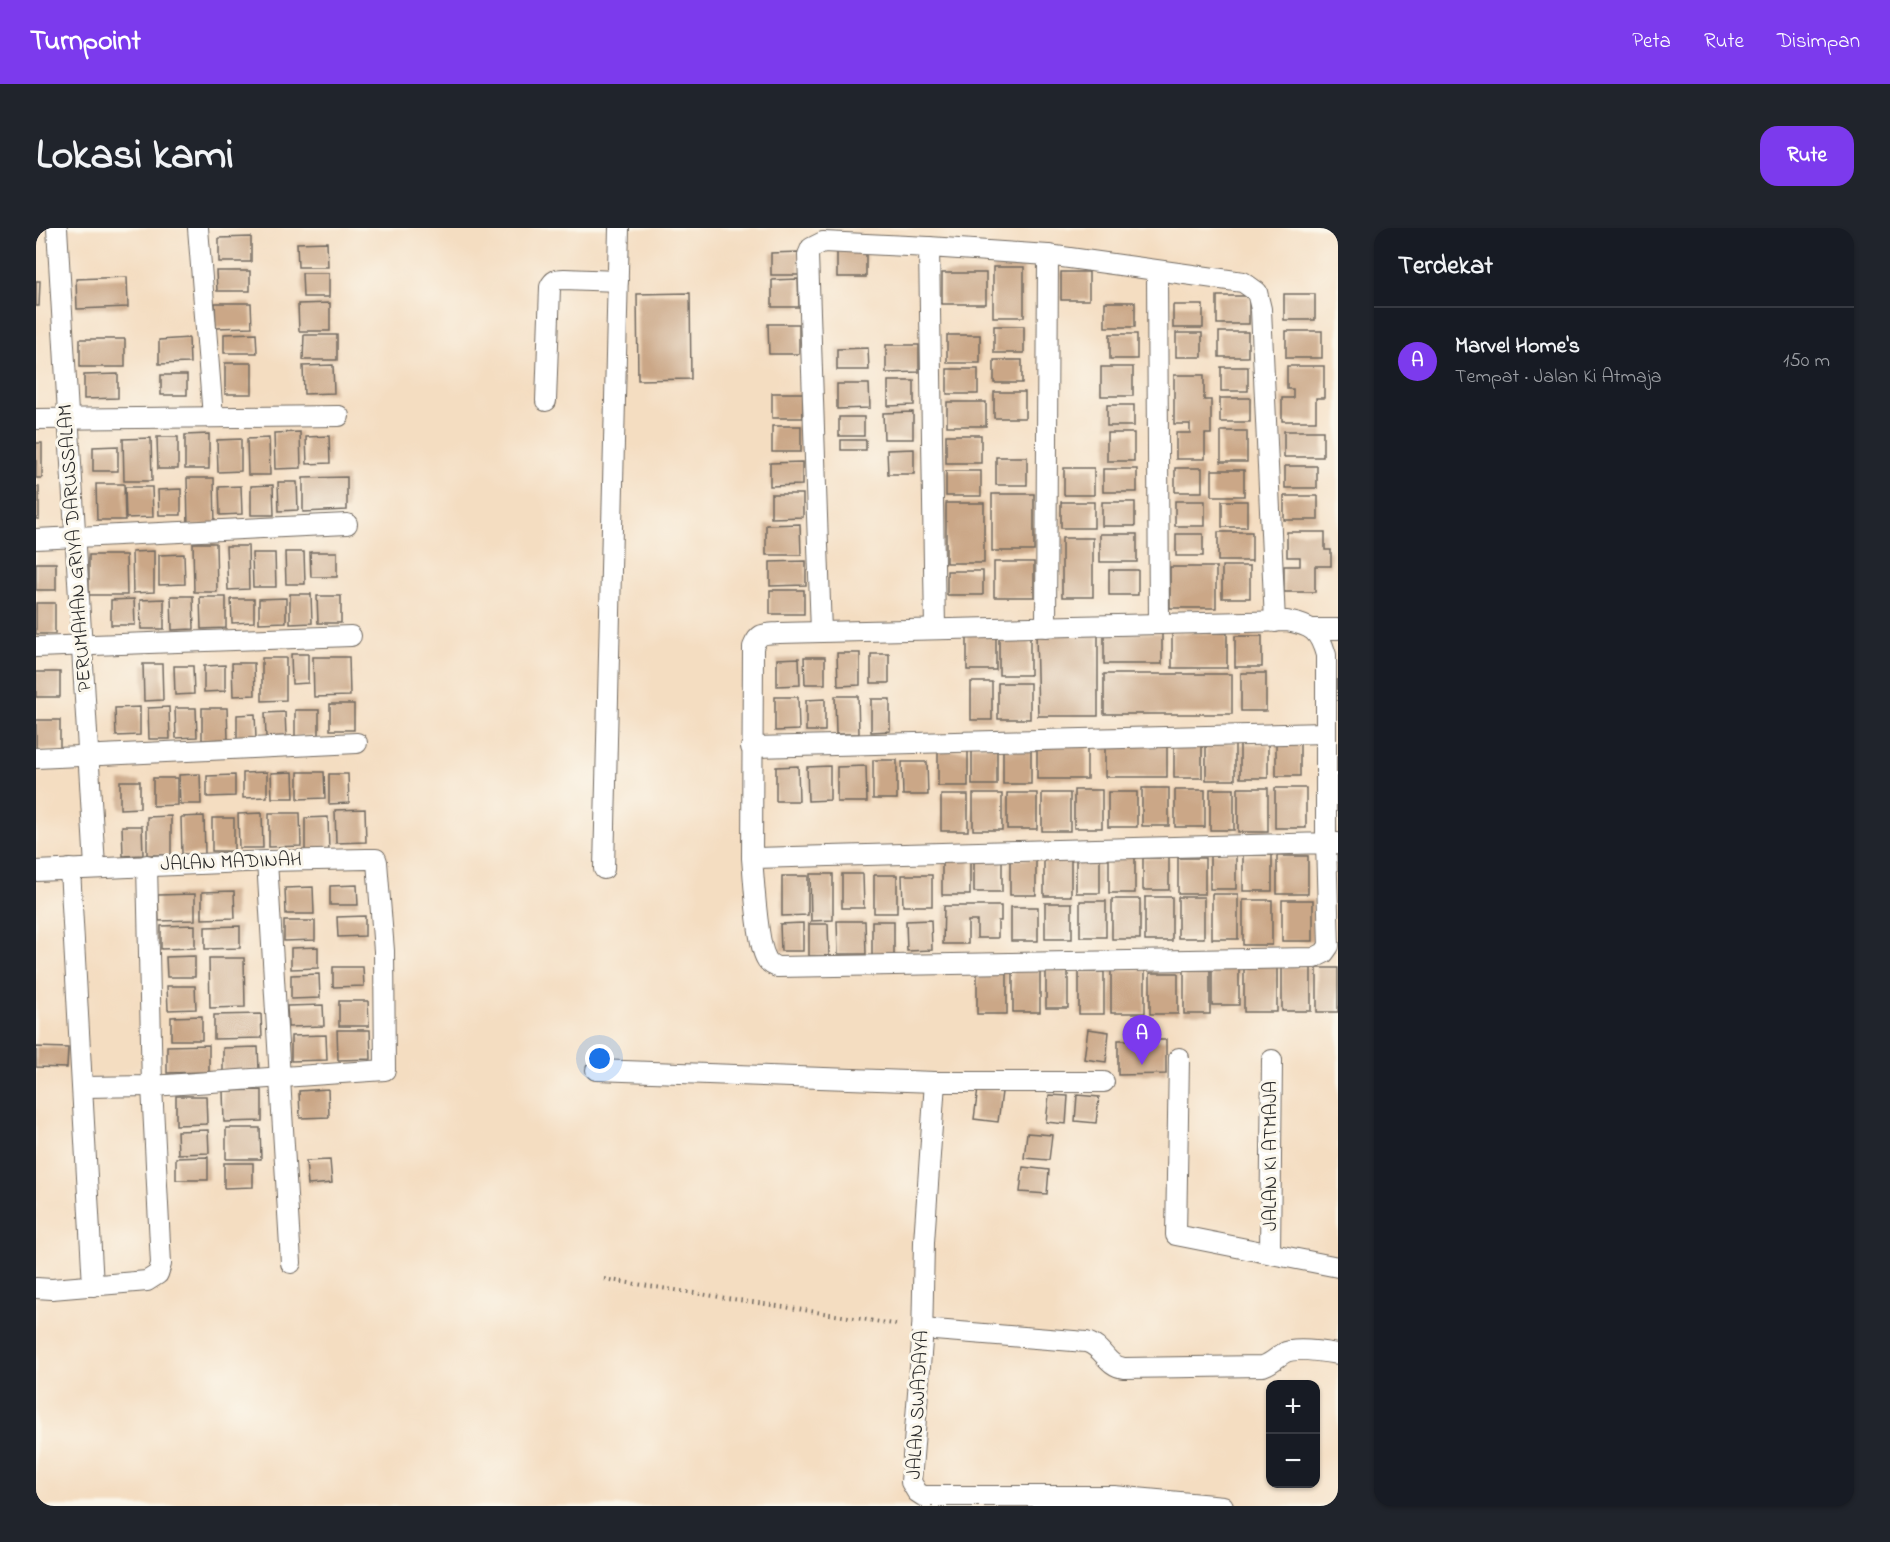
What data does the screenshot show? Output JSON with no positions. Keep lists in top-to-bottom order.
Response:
{
  "streets": {
    "street": [
      "PERUMAHAN GRIYA DARUSSALAM",
      "JALAN MADINAH",
      "JALAN KI ATMAJA",
      "JALAN SWADAYA"
    ]
  },
  "crossings": [
    ["PERUMAHAN GRIYA DARUSSALAM", "JALAN MADINAH"]
  ],
  "page": {
    "header": "Turnpoint",
    "nav": ["Peta", "Rute", "Disimpan"],
    "title": "Lokasi kami",
    "buttons": "Rute",
    "heading": "Terdekat",
    "list": [
      {
        "mark": "A",
        "name": "Marvel Home's",
        "note": "Tempat · Jalan Ki Atmaja",
        "value": "150 m"
      }
    ],
    "pins": "A",
    "map_buttons": ["+", "−"]
  }
}
